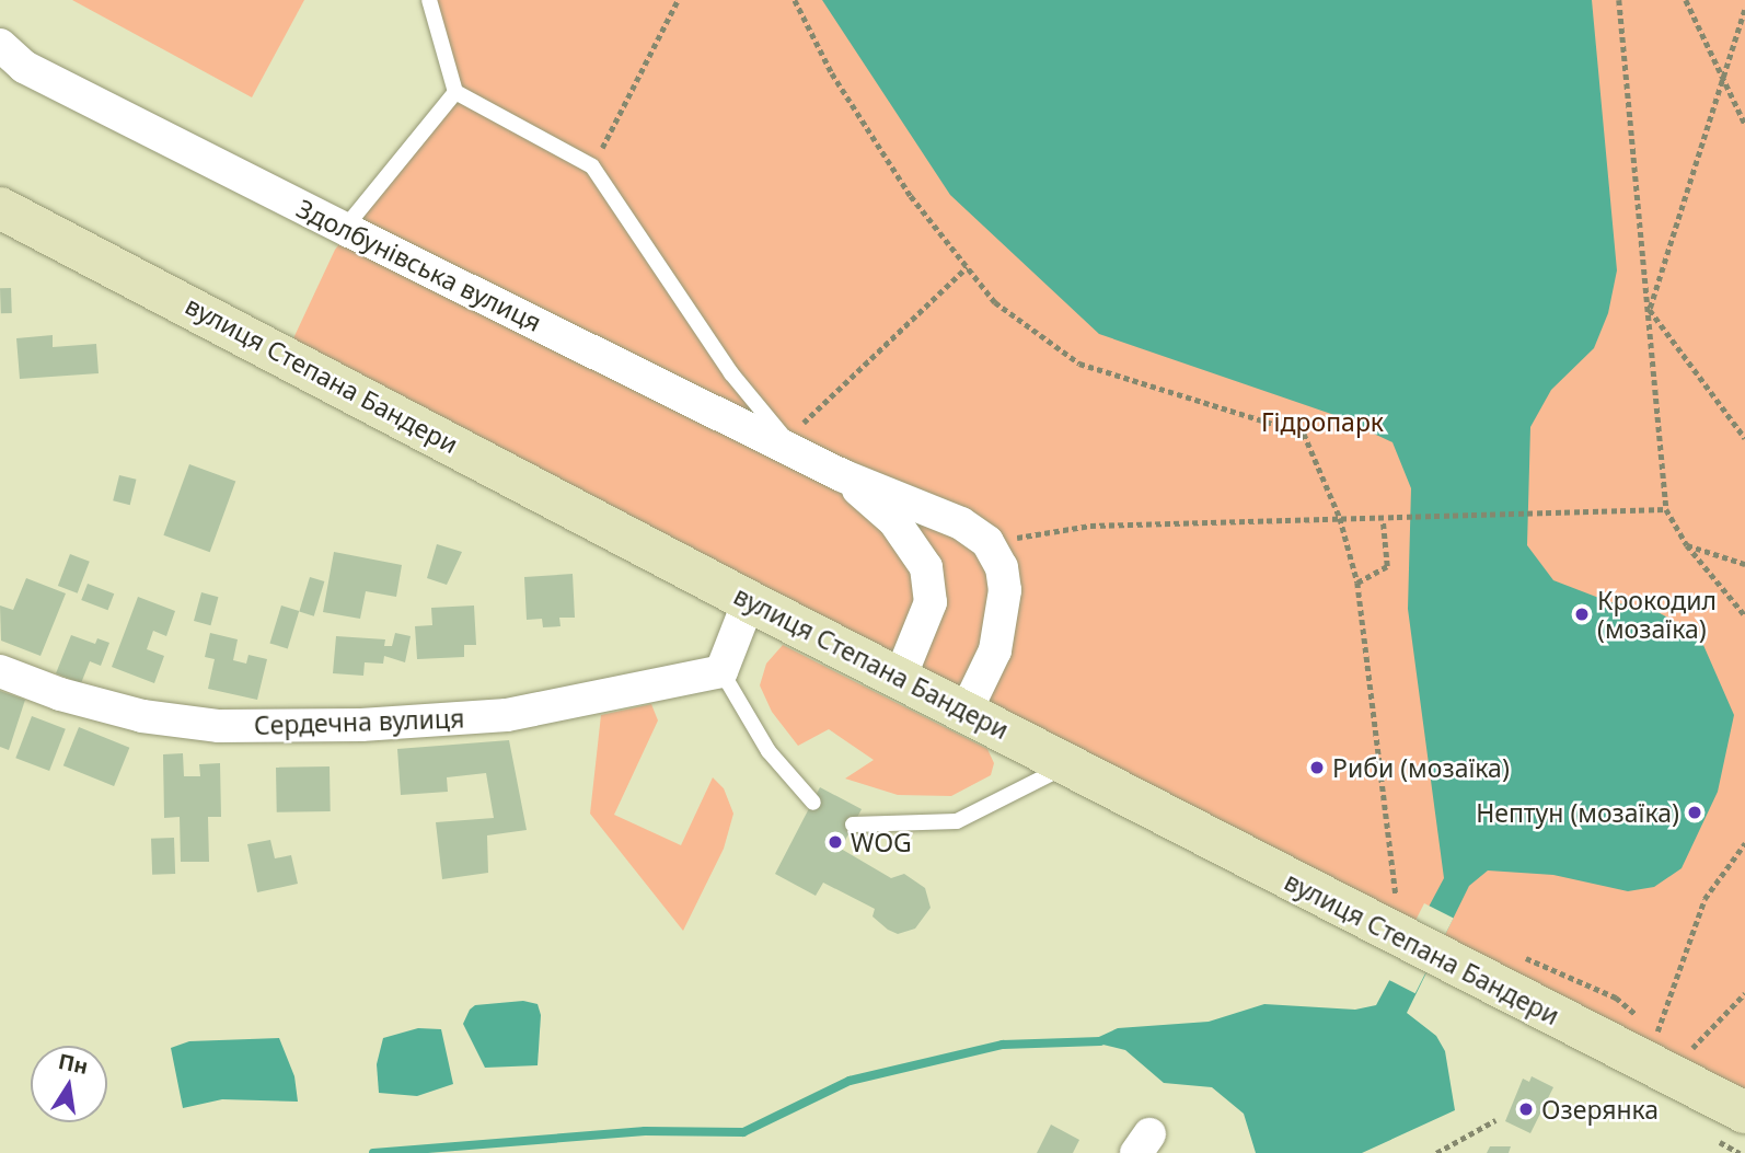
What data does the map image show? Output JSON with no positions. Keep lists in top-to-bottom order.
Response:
{
  "streets": {
    "main road": ["вулиця Степана Бандери"],
    "street": ["Здолбунівська вулиця", "Сердечна вулиця"]
  },
  "crossings": [
    ["Здолбунівська вулиця", "вулиця Степана Бандери"]
  ],
  "parks": ["Гідропарк"],
  "places": [
    "Крокодил (мозаїка)",
    "Риби (мозаїка)",
    "Нептун (мозаїка)",
    "WOG",
    "Озерянка"
  ],
  "north": "top"
}
